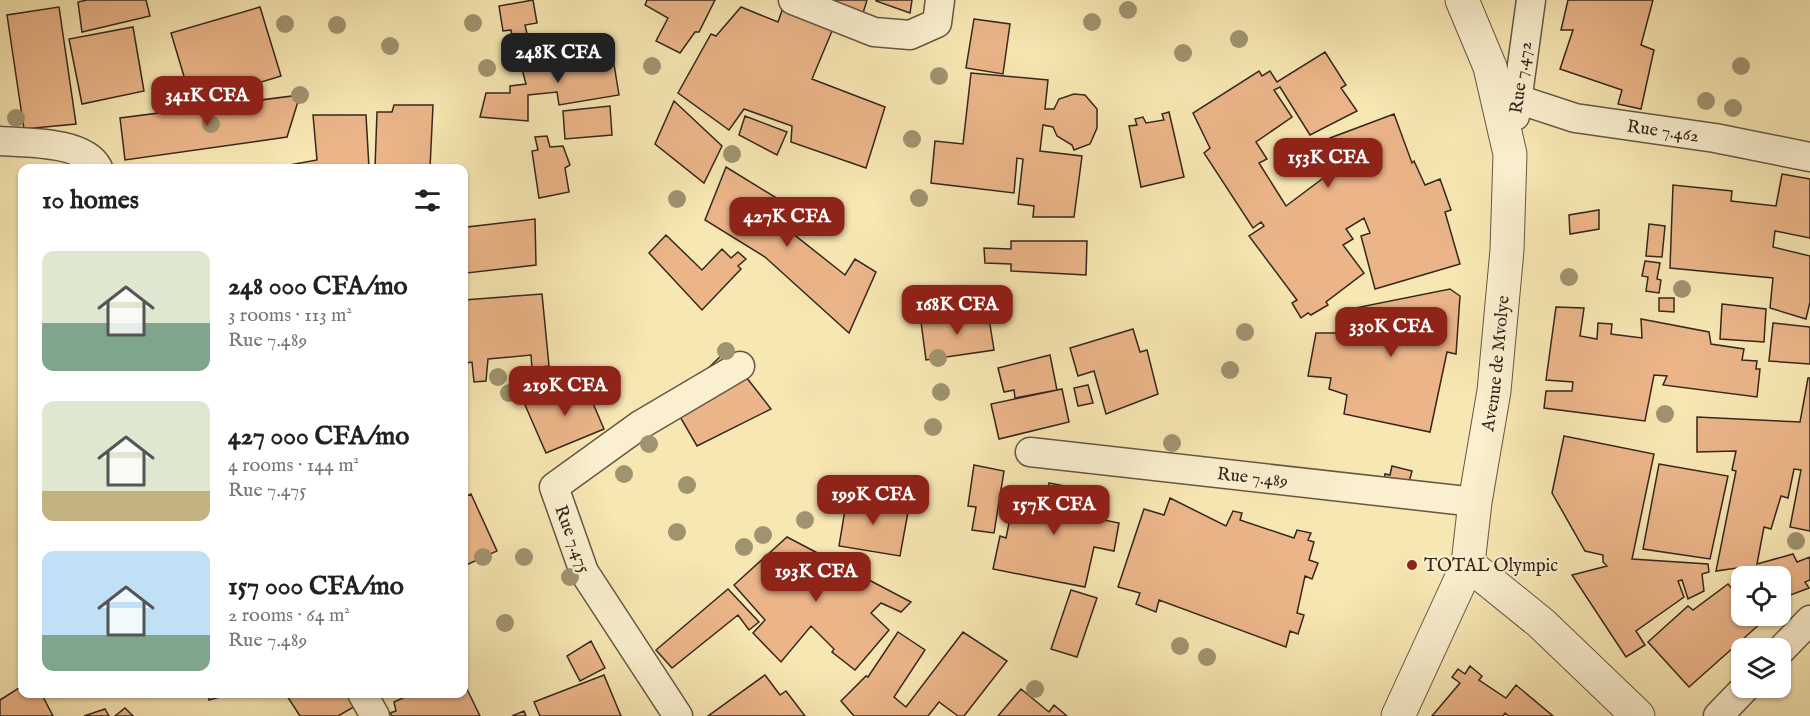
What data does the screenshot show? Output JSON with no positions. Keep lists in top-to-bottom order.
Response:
{
  "streets": {
    "street": [
      "Rue 7.472",
      "Rue 7.462",
      "Avenue de Mvolye",
      "Rue 7.489",
      "Rue 7.475"
    ]
  },
  "crossings": [
    ["Rue 7.472", "Rue 7.462"],
    ["Rue 7.472", "Avenue de Mvolye"],
    ["Avenue de Mvolye", "Rue 7.489"]
  ],
  "places": ["TOTAL Olympic"],
  "page": {
    "price": [
      "248K CFA",
      "341K CFA",
      "153K CFA",
      "427K CFA",
      "168K CFA",
      "330K CFA",
      "219K CFA",
      "199K CFA",
      "157K CFA",
      "193K CFA"
    ],
    "heading": "10 homes",
    "list": [
      {
        "name": "248 000 CFA/mo",
        "note": "3 rooms · 113 m² · Rue 7.489"
      },
      {
        "name": "427 000 CFA/mo",
        "note": "4 rooms · 144 m² · Rue 7.475"
      },
      {
        "name": "157 000 CFA/mo",
        "note": "2 rooms · 64 m² · Rue 7.489"
      }
    ]
  }
}
